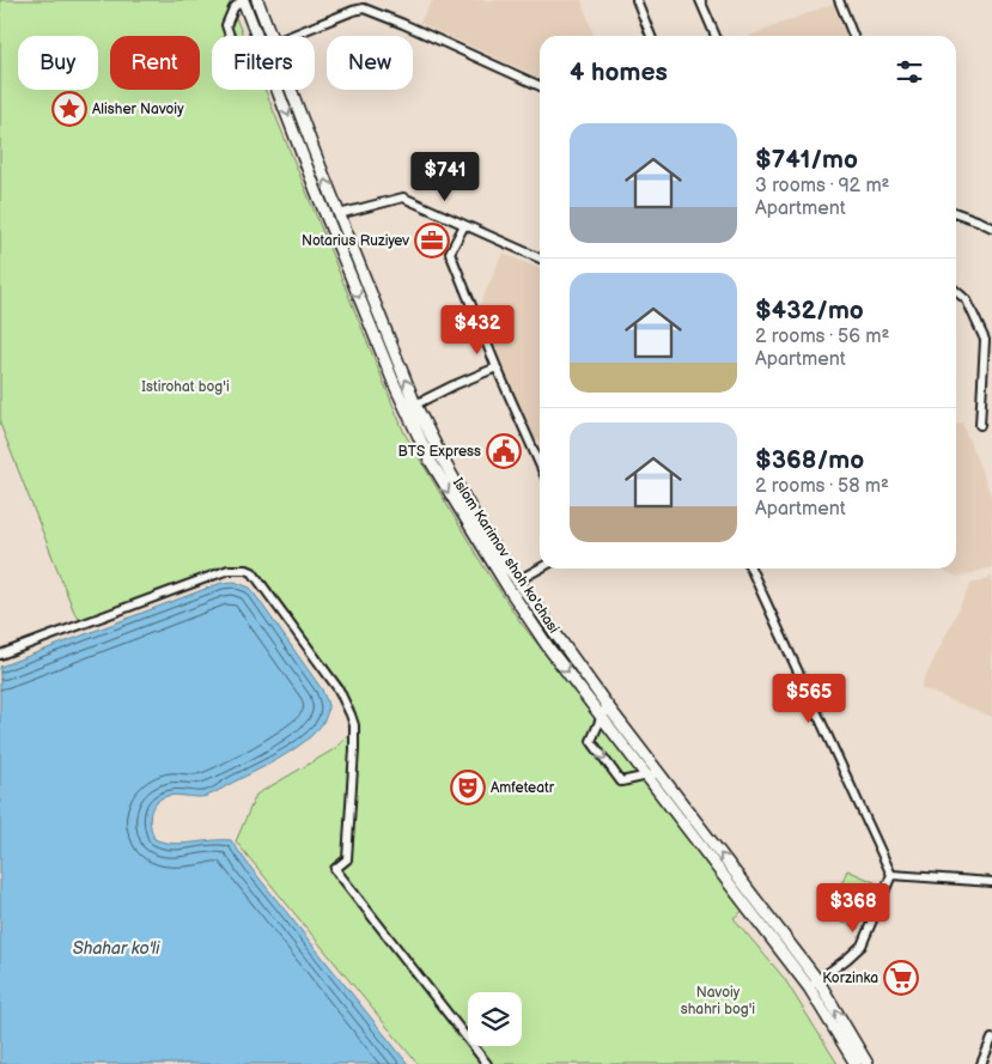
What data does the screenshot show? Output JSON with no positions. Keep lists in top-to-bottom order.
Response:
{
  "streets": {
    "main road": ["Islom Karimov shoh ko'chasi"]
  },
  "water": ["Shahar ko'li"],
  "parks": ["Istirohat bog'i", "Navoiy shahri bog'i"],
  "places": {
    "place": ["Alisher Navoiy"],
    "office": ["Notarius Ruziyev"],
    "public building": ["BTS Express"],
    "theatre": ["Amfeteatr"],
    "supermarket": ["Korzinka"]
  },
  "page": {
    "chip": [
      "Buy",
      "Rent",
      "Filters",
      "New"
    ],
    "heading": "4 homes",
    "list": [
      {
        "name": "$741/mo",
        "note": "3 rooms · 92 m² · Apartment"
      },
      {
        "name": "$432/mo",
        "note": "2 rooms · 56 m² · Apartment"
      },
      {
        "name": "$368/mo",
        "note": "2 rooms · 58 m² · Apartment"
      }
    ],
    "price": [
      "$741",
      "$432",
      "$565",
      "$368"
    ]
  }
}
